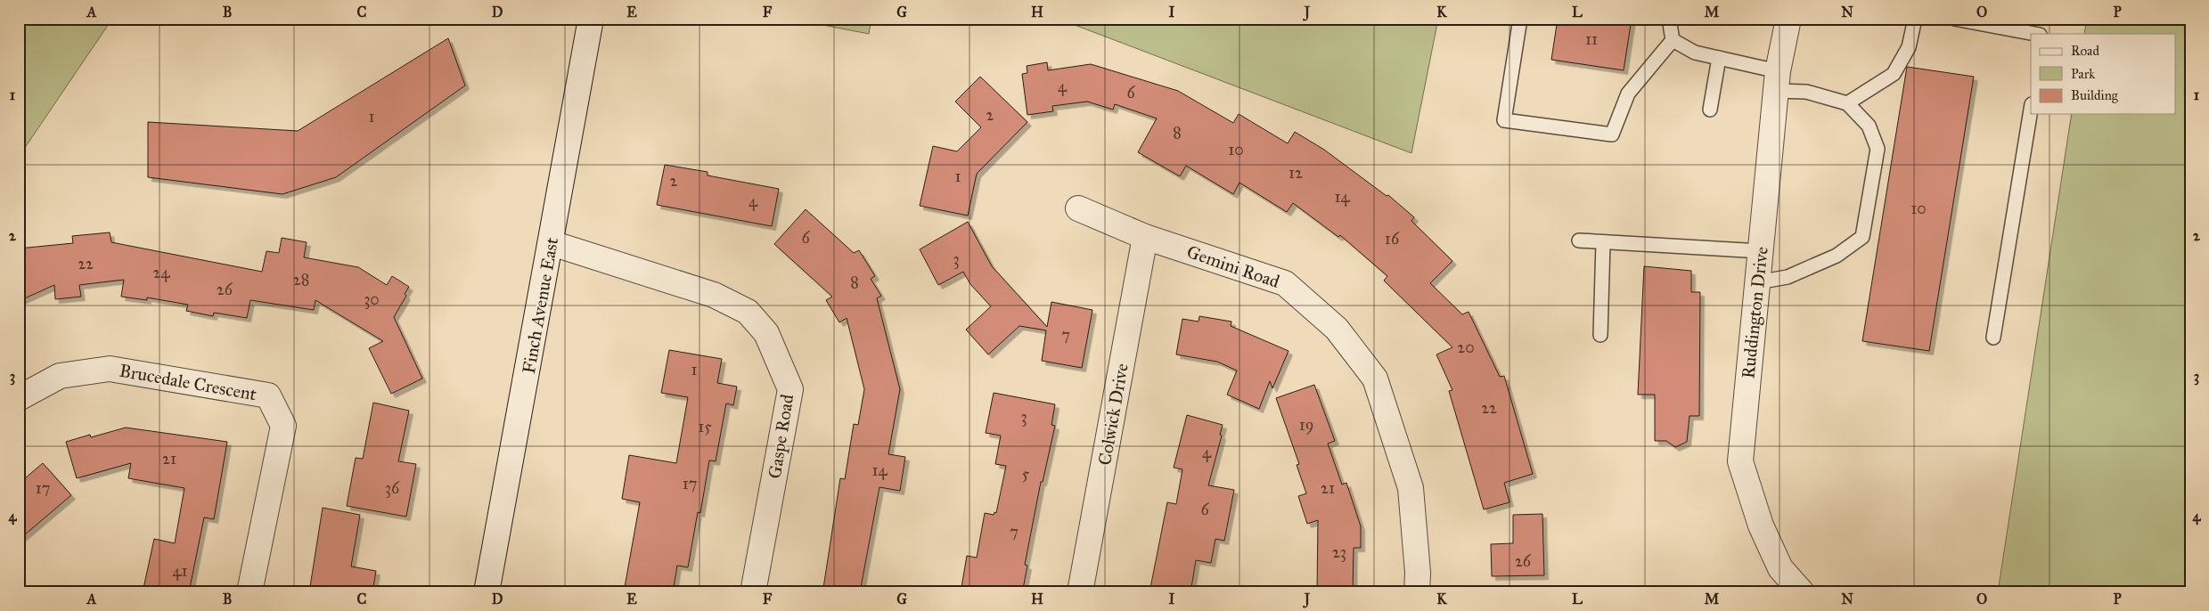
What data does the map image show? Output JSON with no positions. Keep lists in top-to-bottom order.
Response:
{
  "streets": {
    "street": [
      "Gemini Road",
      "Finch Avenue East",
      "Ruddington Drive",
      "Brucedale Crescent",
      "Colwick Drive",
      "Gaspe Road"
    ]
  },
  "crossings": [
    ["Gemini Road", "Colwick Drive"],
    ["Finch Avenue East", "Gaspe Road"]
  ],
  "house_numbers": [
    "11",
    "4",
    "6",
    "2",
    "1",
    "8",
    "10",
    "12",
    "1",
    "2",
    "14",
    "4",
    "10",
    "6",
    "16",
    "3",
    "22",
    "24",
    "28",
    "8",
    "26",
    "30",
    "7",
    "20",
    "1",
    "22",
    "3",
    "19",
    "15",
    "4",
    "21",
    "14",
    "5",
    "17",
    "17",
    "36",
    "21",
    "6",
    "7",
    "23",
    "26",
    "41"
  ],
  "legend": ["Road", "Park", "Building"],
  "grid": {
    "columns": [
      "A",
      "B",
      "C",
      "D",
      "E",
      "F",
      "G",
      "H",
      "I",
      "J",
      "K",
      "L",
      "M",
      "N",
      "O",
      "P"
    ],
    "rows": [
      "1",
      "2",
      "3",
      "4"
    ]
  }
}
